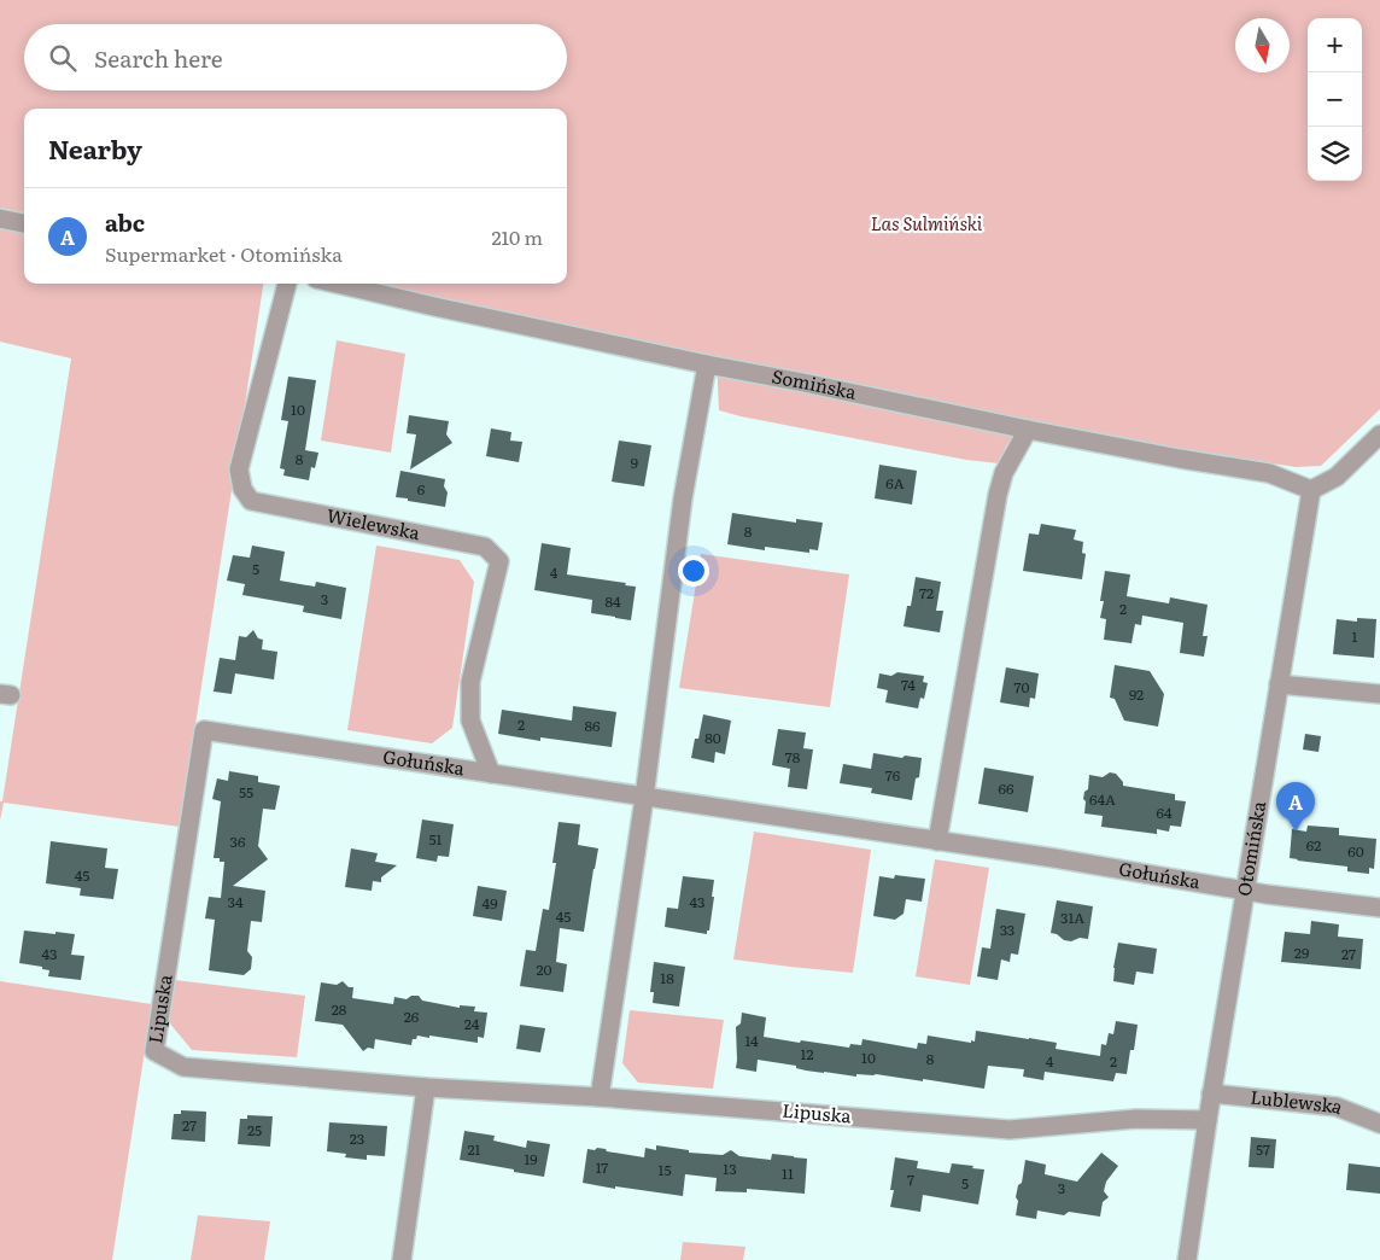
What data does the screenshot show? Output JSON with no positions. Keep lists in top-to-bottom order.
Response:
{
  "streets": {
    "street": [
      "Somińska",
      "Wielewska",
      "Gołuńska",
      "Otomińska",
      "Lipuska",
      "Lublewska"
    ]
  },
  "crossings": [
    ["Somińska", "Otomińska"],
    ["Wielewska", "Gołuńska"],
    ["Gołuńska", "Otomińska"],
    ["Gołuńska", "Lipuska"],
    ["Otomińska", "Lipuska"],
    ["Otomińska", "Lublewska"]
  ],
  "parks": ["Las Sulmiński"],
  "house_numbers": [
    "10",
    "8",
    "9",
    "6A",
    "6",
    "8",
    "5",
    "4",
    "72",
    "3",
    "84",
    "2",
    "1",
    "74",
    "70",
    "92",
    "2",
    "86",
    "80",
    "78",
    "76",
    "66",
    "55",
    "64A",
    "64",
    "51",
    "36",
    "62",
    "60",
    "45",
    "34",
    "43",
    "49",
    "45",
    "31A",
    "33",
    "29",
    "43",
    "27",
    "20",
    "18",
    "28",
    "26",
    "24",
    "14",
    "12",
    "10",
    "8",
    "4",
    "2",
    "27",
    "25",
    "23",
    "21",
    "57",
    "19",
    "17",
    "13",
    "15",
    "11",
    "7",
    "5",
    "3"
  ],
  "north": "bottom",
  "page": {
    "map_buttons": ["+", "−"],
    "search": "Search here",
    "heading": "Nearby",
    "list": [
      {
        "mark": "A",
        "name": "abc",
        "note": "Supermarket · Otomińska",
        "value": "210 m"
      }
    ],
    "pins": "A"
  }
}
